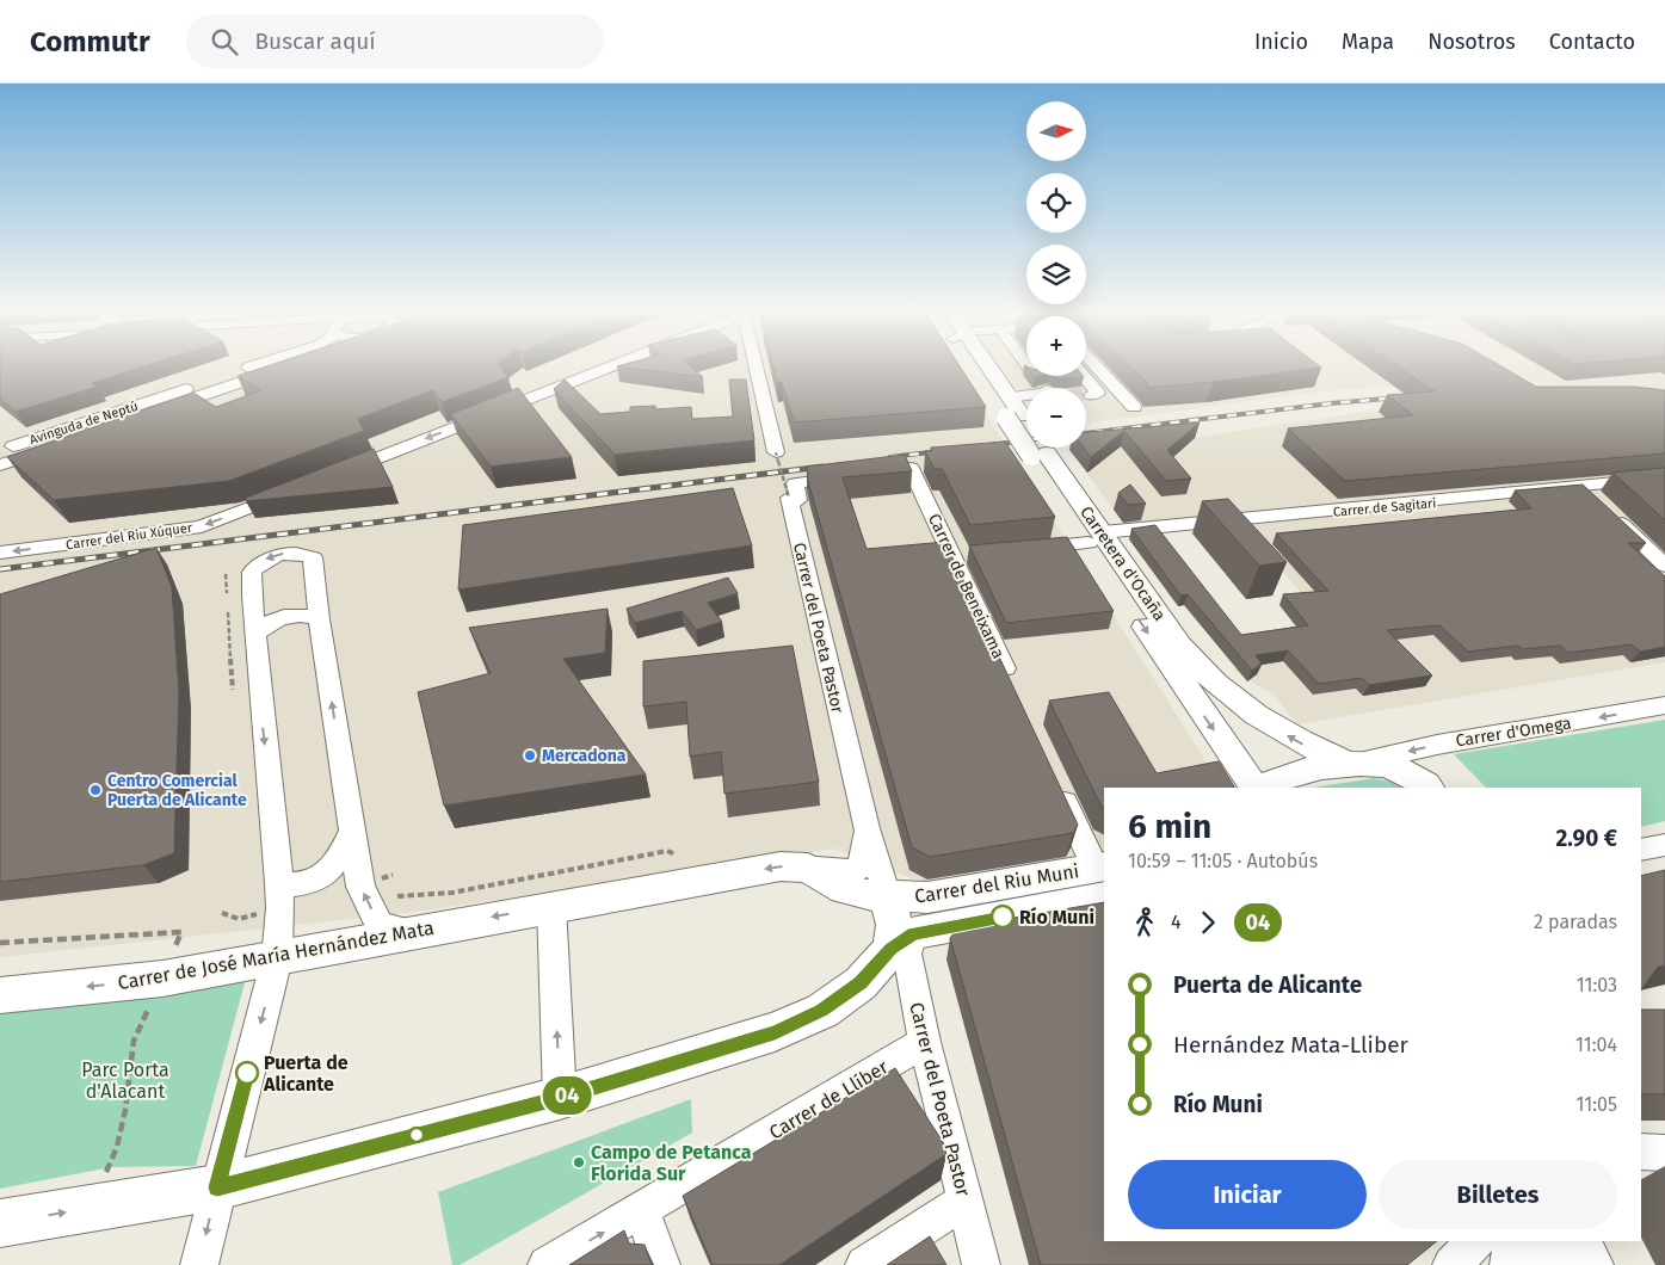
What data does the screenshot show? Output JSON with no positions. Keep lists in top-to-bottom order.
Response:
{
  "streets": {
    "main road": [
      "Carretera d'Ocaña",
      "Carrer d'Omega",
      "Carrer del Riu Muni",
      "Carrer de José María Hernández Mata"
    ],
    "street": [
      "Avinguda de Neptú",
      "Carrer de Sagitari",
      "Carrer del Riu Xúquer",
      "Carrer de Beneixama",
      "Carrer del Poeta Pastor",
      "Carrer de Llíber"
    ]
  },
  "crossings": [
    ["Carrer de Sagitari", "Carretera d'Ocaña"],
    ["Carretera d'Ocaña", "Carrer d'Omega"],
    ["Carrer de Beneixama", "Carrer del Poeta Pastor"],
    ["Carrer del Poeta Pastor", "Carrer del Riu Muni"],
    ["Carrer del Poeta Pastor", "Carrer de José María Hernández Mata"],
    ["Carrer del Poeta Pastor", "Carrer de Llíber"],
    ["Carrer del Riu Muni", "Carrer de José María Hernández Mata"]
  ],
  "one_way": ["Carrer del Riu Xúquer", "Carrer d'Omega"],
  "parks": ["Parc Porta d'Alacant"],
  "places": [
    "Mercadona",
    "Centro Comercial Puerta de Alicante",
    "Río Muni",
    "Puerta de Alicante",
    "Campo de Petanca Florida Sur"
  ],
  "lines": ["bus line 04"],
  "north": "right",
  "page": {
    "header": "Commutr",
    "search": "Buscar aquí",
    "nav": [
      "Inicio",
      "Mapa",
      "Nosotros",
      "Contacto"
    ],
    "on_map": "04",
    "map_buttons": ["+", "−"],
    "heading": ["6 min", "10:59 – 11:05 · Autobús", "2.90 €"],
    "legs": ["4", "04", "2 paradas"],
    "list": [
      {
        "name": "Puerta de Alicante",
        "value": "11:03"
      },
      {
        "name": "Hernández Mata-Lliber",
        "value": "11:04"
      },
      {
        "name": "Río Muni",
        "value": "11:05"
      }
    ],
    "buttons": ["Iniciar", "Billetes"]
  }
}
